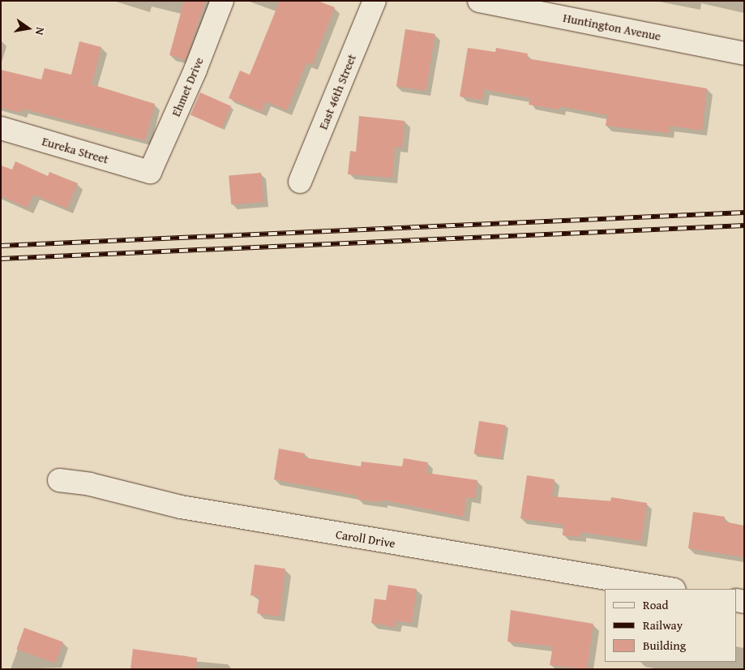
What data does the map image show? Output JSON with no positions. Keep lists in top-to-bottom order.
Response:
{
  "streets": {
    "street": [
      "Huntington Avenue",
      "Ehmet Drive",
      "East 46th Street",
      "Eureka Street",
      "Caroll Drive"
    ]
  },
  "crossings": [
    ["Ehmet Drive", "Eureka Street"]
  ],
  "legend": ["Road", "Railway", "Building"],
  "north": "right"
}
